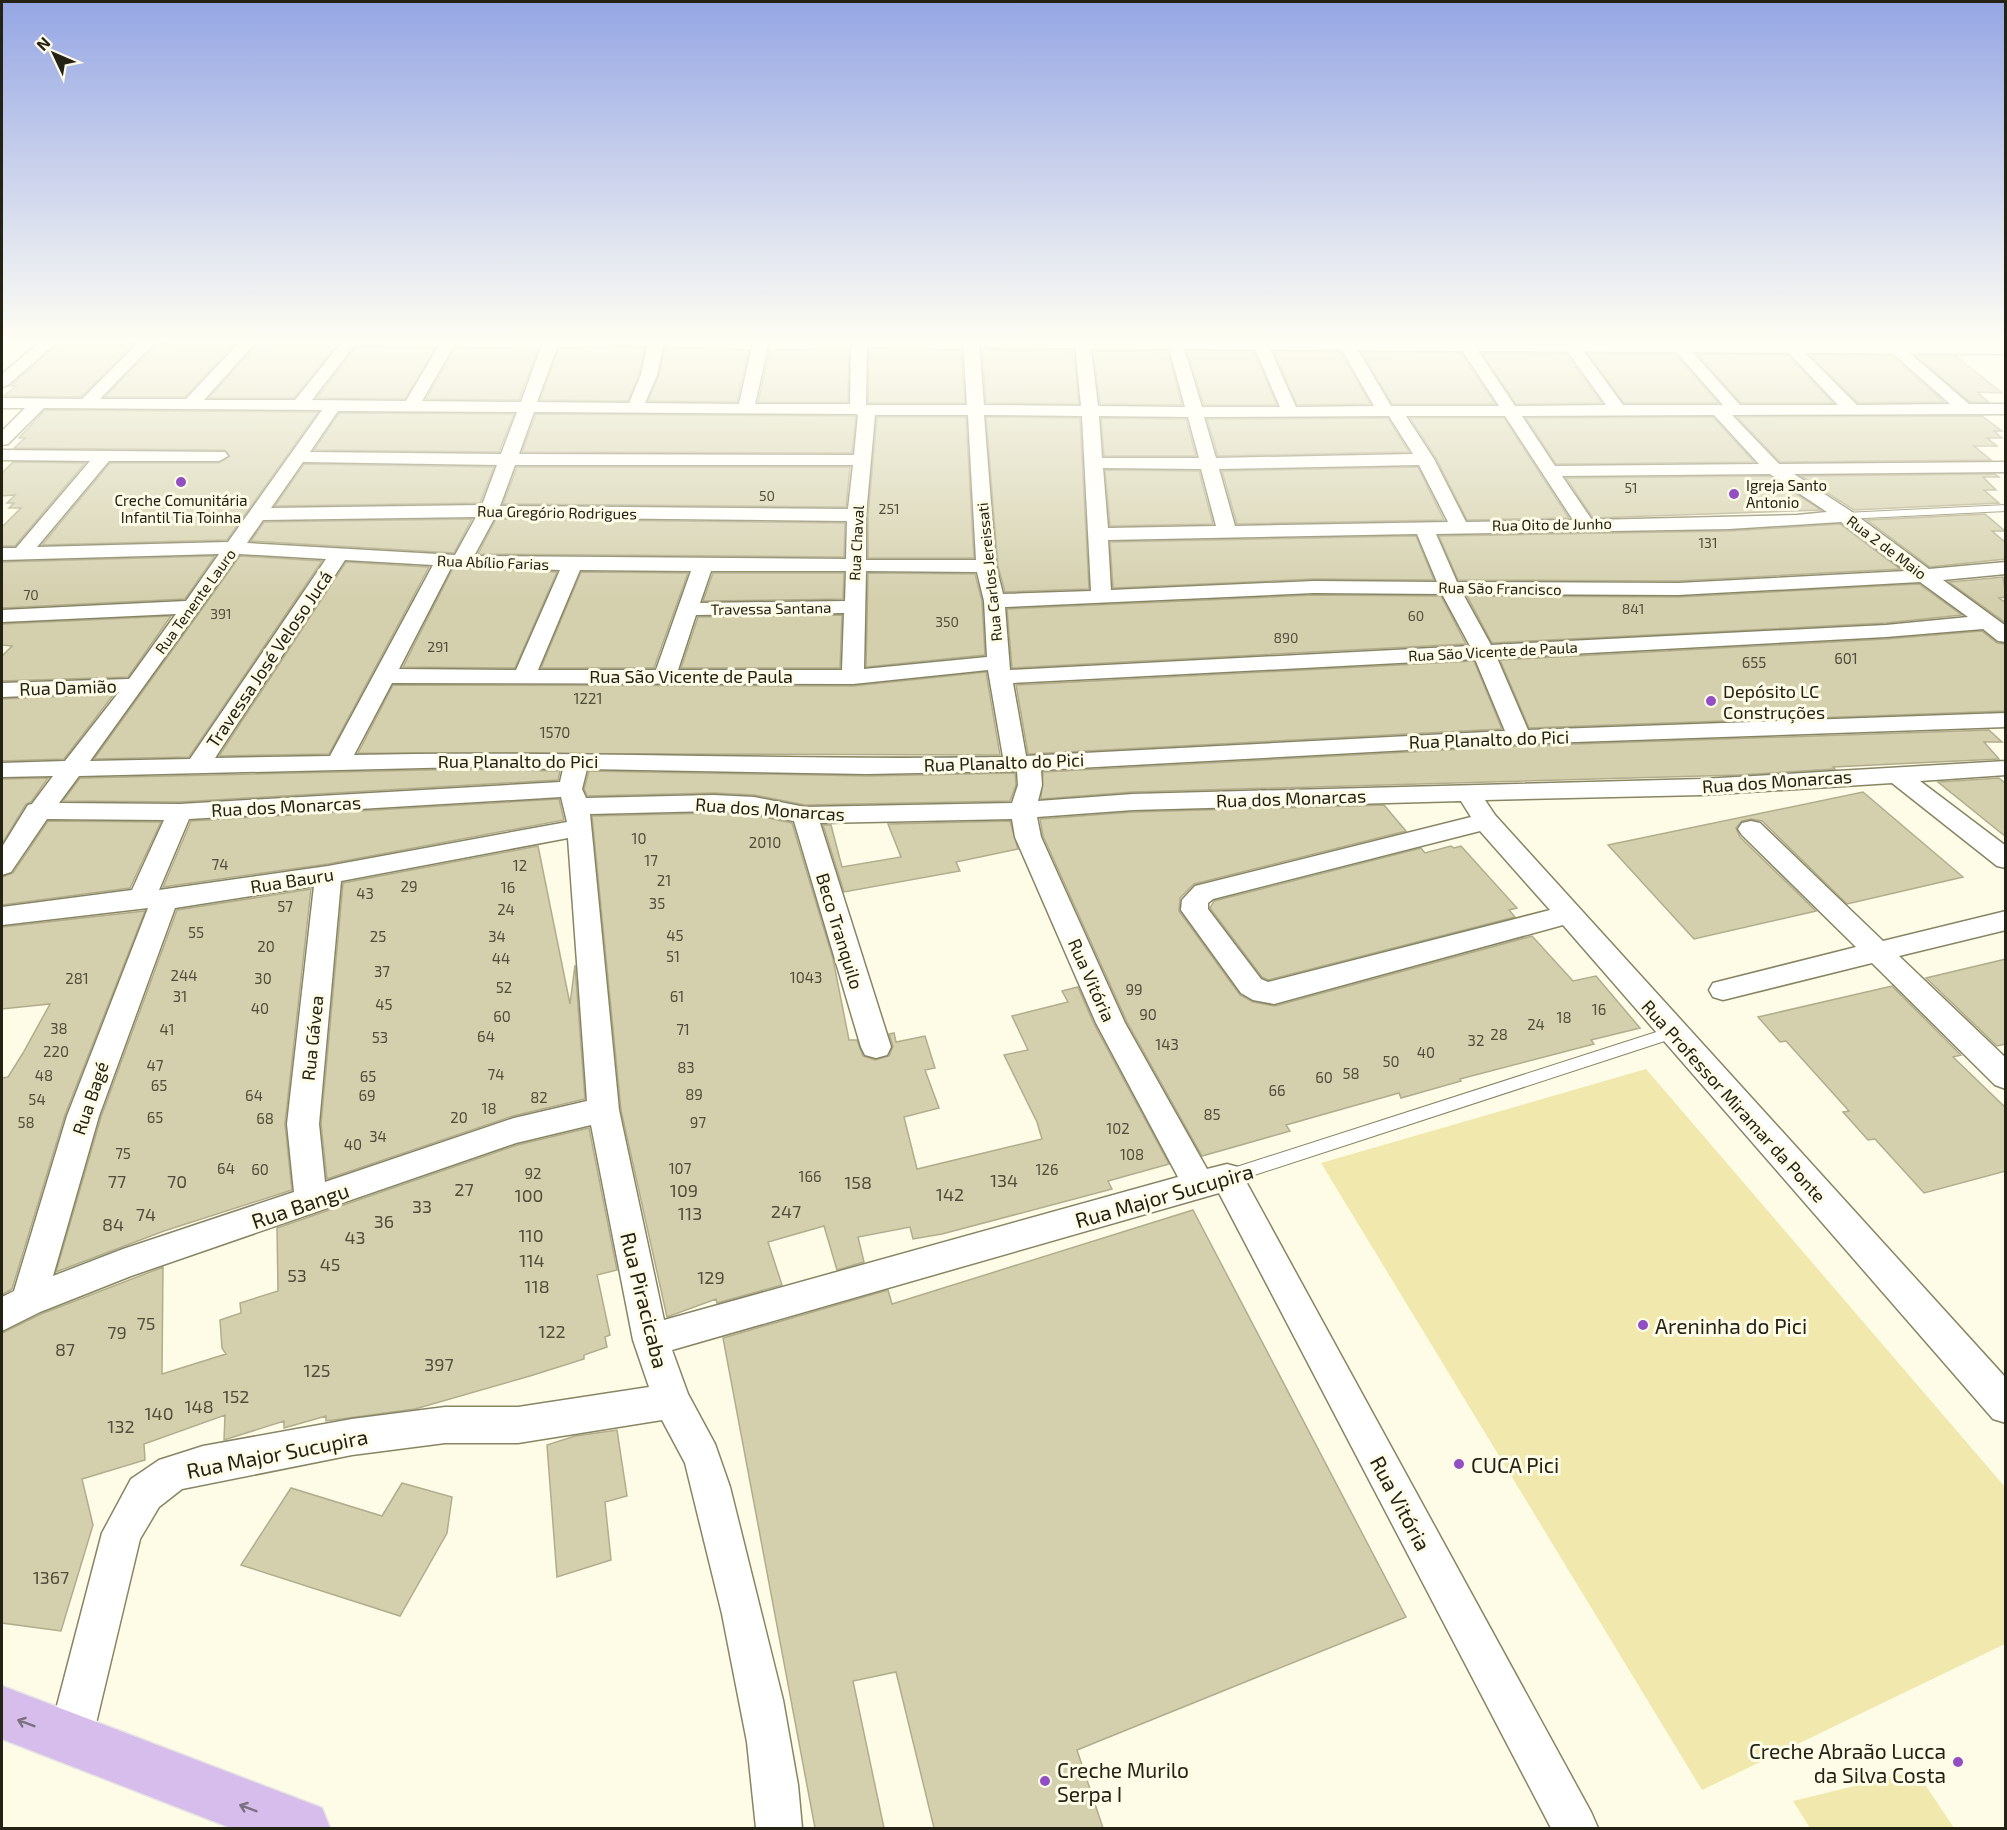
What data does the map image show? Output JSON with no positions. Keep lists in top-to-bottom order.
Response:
{
  "streets": {
    "street": [
      "Rua Gregório Rodrigues",
      "Rua Oito de Junho",
      "Rua Chaval",
      "Rua 2 de Maio",
      "Rua Abílio Farias",
      "Rua Carlos Jereissati",
      "Rua São Francisco",
      "Rua Tenente Lauro",
      "Travessa Santana",
      "Rua São Vicente de Paula",
      "Travessa José Veloso Jucá",
      "Rua Damião",
      "Rua Planalto do Pici",
      "Rua dos Monarcas",
      "Rua Bauru",
      "Beco Tranquilo",
      "Rua Vitória",
      "Rua Gávea",
      "Rua Bagé",
      "Rua Professor Miramar da Ponte",
      "Rua Major Sucupira",
      "Rua Bangu",
      "Rua Piracicaba"
    ]
  },
  "crossings": [
    ["Rua Gregório Rodrigues", "Rua Chaval"],
    ["Rua Gregório Rodrigues", "Rua Tenente Lauro"],
    ["Rua Oito de Junho", "Rua 2 de Maio"],
    ["Rua Chaval", "Rua Abílio Farias"],
    ["Rua Chaval", "Travessa Santana"],
    ["Rua Chaval", "Rua São Vicente de Paula"],
    ["Rua 2 de Maio", "Rua São Francisco"],
    ["Rua 2 de Maio", "Rua São Vicente de Paula"],
    ["Rua Abílio Farias", "Rua Carlos Jereissati"],
    ["Rua Abílio Farias", "Rua Tenente Lauro"],
    ["Rua Abílio Farias", "Travessa José Veloso Jucá"],
    ["Rua Carlos Jereissati", "Rua São Francisco"],
    ["Rua Carlos Jereissati", "Rua São Vicente de Paula"],
    ["Rua Carlos Jereissati", "Rua Planalto do Pici"],
    ["Rua Carlos Jereissati", "Rua Vitória"],
    ["Rua Tenente Lauro", "Rua Damião"],
    ["Rua Tenente Lauro", "Rua Planalto do Pici"],
    ["Rua Tenente Lauro", "Rua dos Monarcas"],
    ["Travessa José Veloso Jucá", "Rua Planalto do Pici"],
    ["Rua Planalto do Pici", "Rua dos Monarcas"],
    ["Rua Planalto do Pici", "Rua Bauru"],
    ["Rua Planalto do Pici", "Rua Vitória"],
    ["Rua Planalto do Pici", "Rua Piracicaba"],
    ["Rua dos Monarcas", "Rua Bauru"],
    ["Rua dos Monarcas", "Beco Tranquilo"],
    ["Rua dos Monarcas", "Rua Vitória"],
    ["Rua dos Monarcas", "Rua Bagé"],
    ["Rua dos Monarcas", "Rua Professor Miramar da Ponte"],
    ["Rua dos Monarcas", "Rua Piracicaba"],
    ["Rua Bauru", "Rua Gávea"],
    ["Rua Bauru", "Rua Bagé"],
    ["Rua Bauru", "Rua Piracicaba"],
    ["Rua Vitória", "Rua Major Sucupira"],
    ["Rua Gávea", "Rua Bangu"],
    ["Rua Bagé", "Rua Bangu"],
    ["Rua Professor Miramar da Ponte", "Rua Major Sucupira"],
    ["Rua Major Sucupira", "Rua Piracicaba"],
    ["Rua Bangu", "Rua Piracicaba"]
  ],
  "places": [
    "Creche Comunitária Infantil Tia Toinha",
    "Igreja Santo Antonio",
    "Depósito LC Construções",
    "Areninha do Pici",
    "CUCA Pici",
    "Creche Abraão Lucca da Silva Costa",
    "Creche Murilo Serpa I"
  ],
  "house_numbers": [
    "51",
    "50",
    "251",
    "131",
    "70",
    "841",
    "391",
    "60",
    "350",
    "890",
    "291",
    "601",
    "655",
    "1221",
    "1570",
    "10",
    "2010",
    "17",
    "74",
    "12",
    "21",
    "29",
    "16",
    "43",
    "35",
    "57",
    "24",
    "55",
    "45",
    "25",
    "34",
    "20",
    "51",
    "44",
    "37",
    "244",
    "1043",
    "281",
    "30",
    "52",
    "99",
    "31",
    "61",
    "45",
    "40",
    "16",
    "90",
    "60",
    "18",
    "24",
    "38",
    "41",
    "71",
    "28",
    "64",
    "53",
    "32",
    "143",
    "220",
    "40",
    "50",
    "47",
    "83",
    "58",
    "74",
    "48",
    "65",
    "60",
    "65",
    "66",
    "89",
    "64",
    "69",
    "82",
    "54",
    "18",
    "85",
    "65",
    "20",
    "68",
    "58",
    "97",
    "102",
    "34",
    "40",
    "75",
    "108",
    "64",
    "107",
    "60",
    "126",
    "92",
    "166",
    "134",
    "77",
    "70",
    "158",
    "27",
    "109",
    "142",
    "100",
    "33",
    "247",
    "113",
    "74",
    "36",
    "84",
    "110",
    "43",
    "114",
    "45",
    "53",
    "129",
    "118",
    "75",
    "122",
    "79",
    "87",
    "397",
    "125",
    "152",
    "148",
    "140",
    "132",
    "1367"
  ],
  "north": "top left"
}
